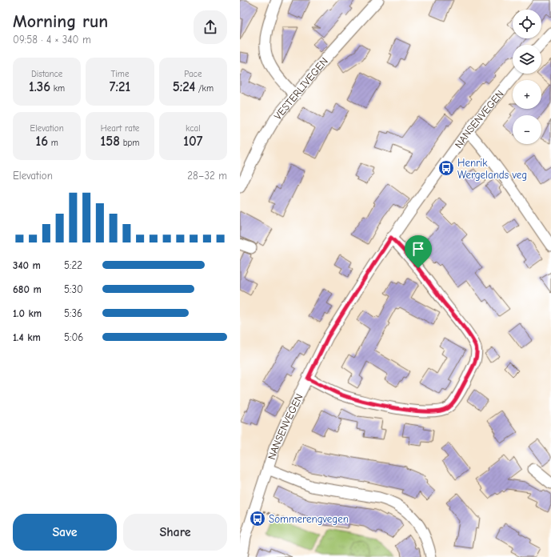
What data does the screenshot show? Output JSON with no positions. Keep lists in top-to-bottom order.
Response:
{
  "streets": {
    "street": ["VESTERLIVEGEN", "NANSENVEGEN"]
  },
  "places": {
    "bus stop": ["Henrik Wergelands veg", "Sommerengvegen"]
  },
  "page": {
    "heading": ["Morning run", "09:58 · 4 × 340 m"],
    "map_buttons": ["+", "−"],
    "stats": [
      ["Distance", "1.36 km"],
      ["Time", "7:21"],
      ["Pace", "5:24 /km"],
      ["Elevation", "16 m"],
      ["Heart rate", "158 bpm"],
      ["kcal", "107"]
    ],
    "chart": ["Elevation", "28–32 m"],
    "list": [
      {
        "name": "340 m",
        "note": "5:22"
      },
      {
        "name": "680 m",
        "note": "5:30"
      },
      {
        "name": "1.0 km",
        "note": "5:36"
      },
      {
        "name": "1.4 km",
        "note": "5:06"
      }
    ],
    "buttons": ["Save", "Share"]
  }
}
